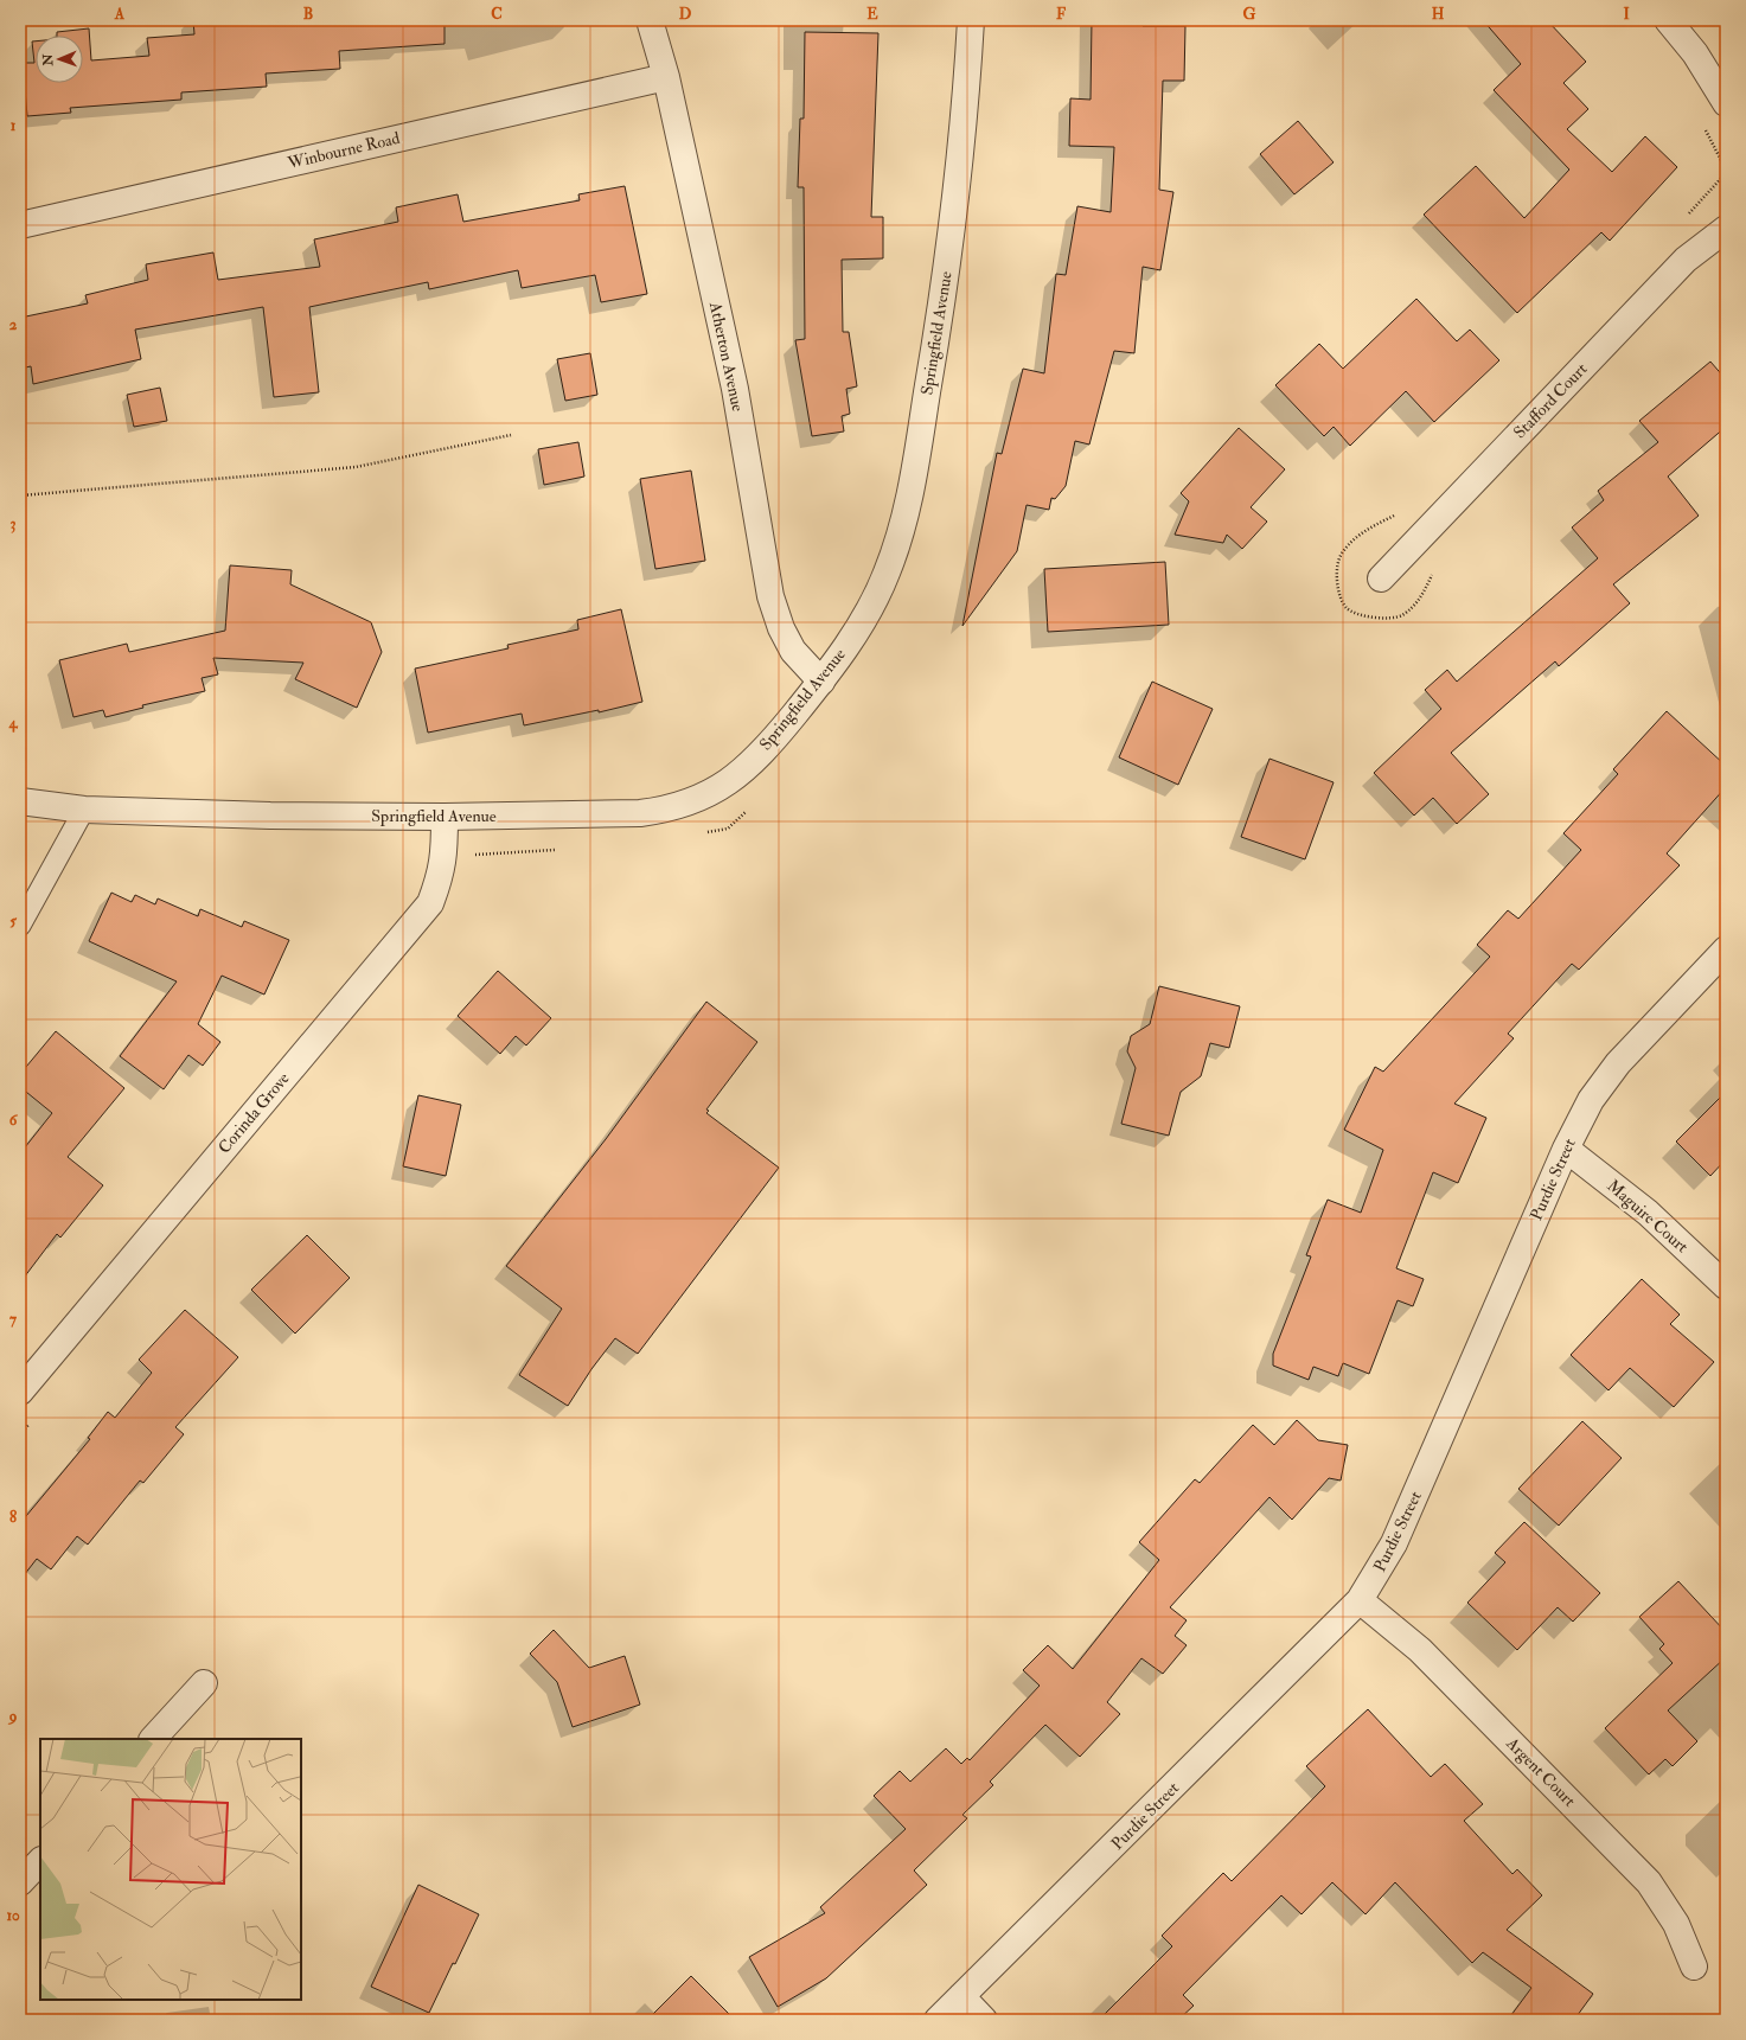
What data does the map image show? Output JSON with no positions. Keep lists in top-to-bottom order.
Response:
{
  "streets": {
    "street": [
      "Winbourne Road",
      "Springfield Avenue",
      "Atherton Avenue",
      "Stafford Court",
      "Corinda Grove",
      "Purdie Street",
      "Maguire Court",
      "Argent Court"
    ]
  },
  "crossings": [
    ["Winbourne Road", "Atherton Avenue"],
    ["Springfield Avenue", "Atherton Avenue"],
    ["Springfield Avenue", "Corinda Grove"],
    ["Purdie Street", "Maguire Court"],
    ["Purdie Street", "Argent Court"]
  ],
  "north": "left",
  "grid": {
    "columns": [
      "A",
      "B",
      "C",
      "D",
      "E",
      "F",
      "G",
      "H",
      "I"
    ],
    "rows": [
      "1",
      "2",
      "3",
      "4",
      "5",
      "6",
      "7",
      "8",
      "9",
      "10"
    ]
  }
}
